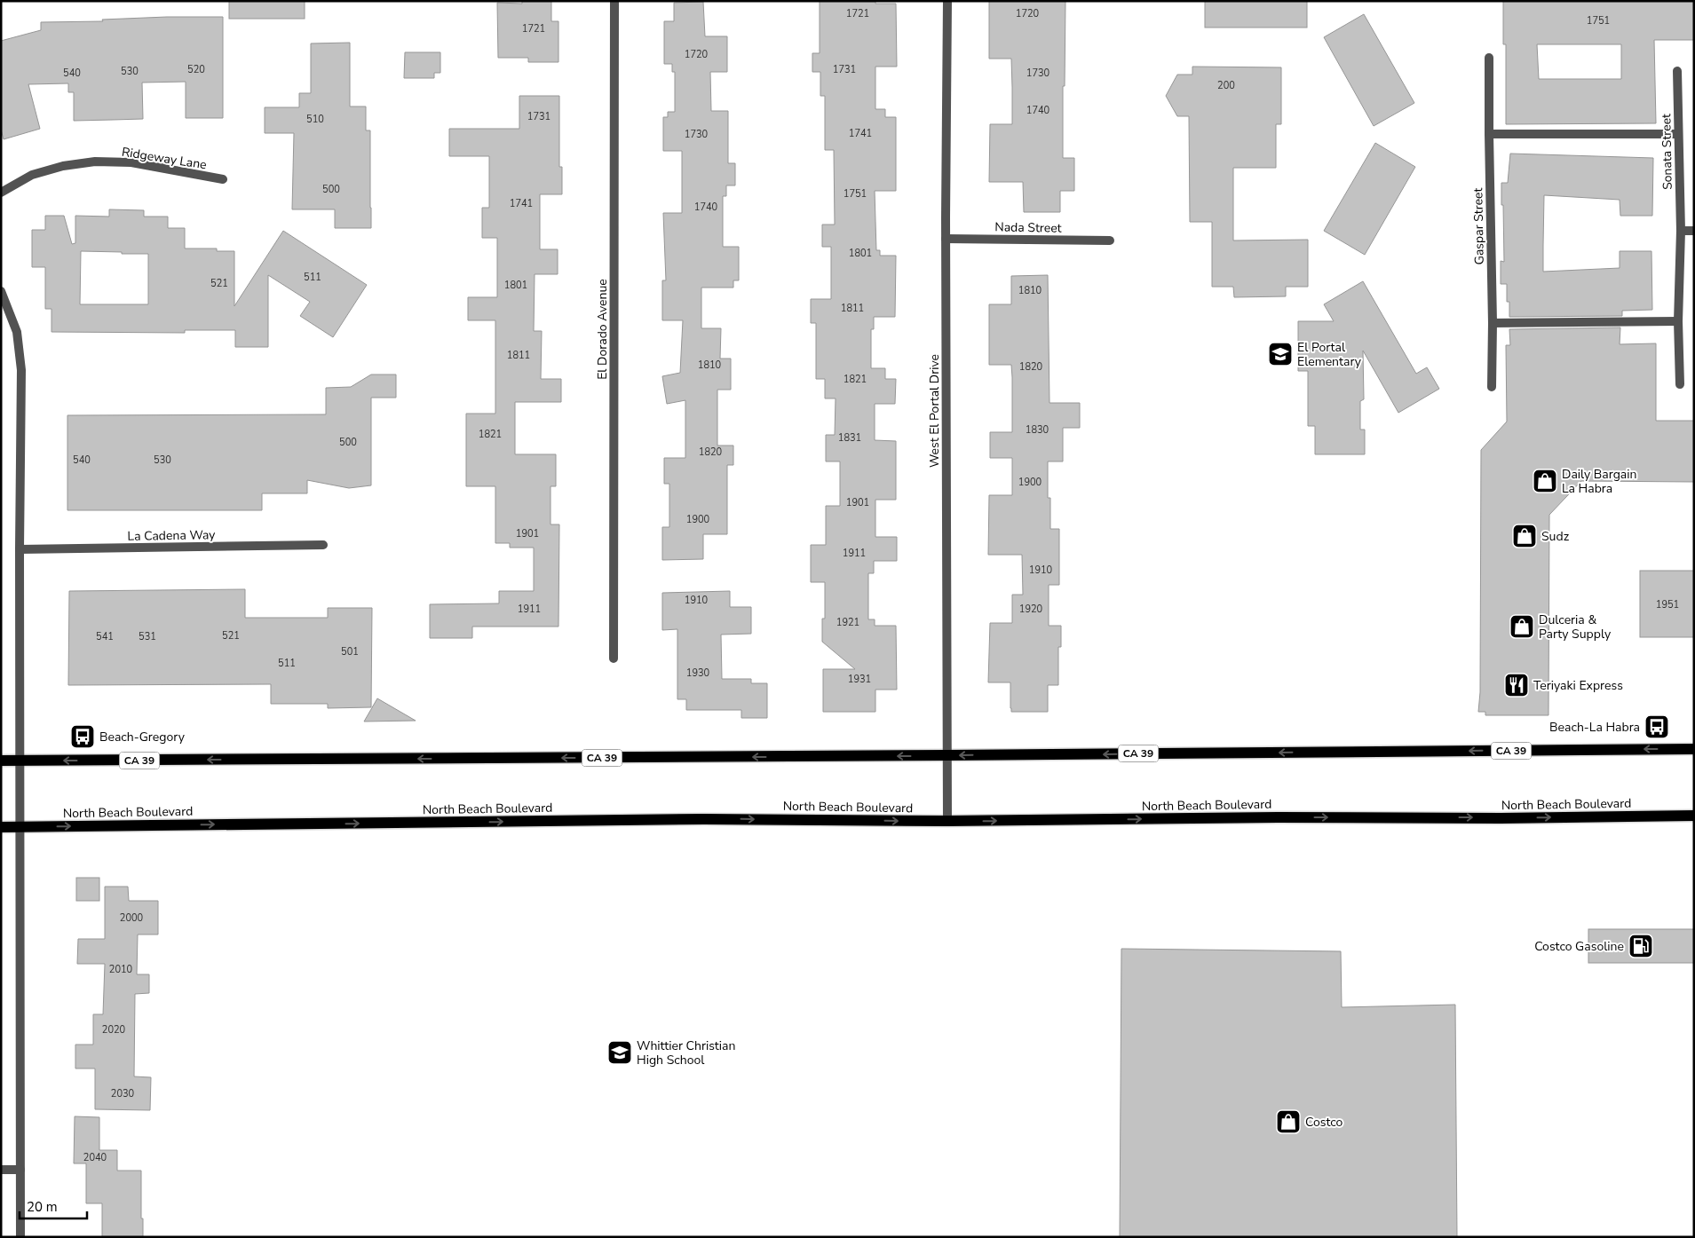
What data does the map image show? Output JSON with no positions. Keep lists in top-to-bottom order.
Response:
{
  "streets": {
    "main road": ["CA 39", "North Beach Boulevard"],
    "street": [
      "Sonata Street",
      "Ridgeway Lane",
      "Gaspar Street",
      "Nada Street",
      "El Dorado Avenue",
      "West El Portal Drive",
      "La Cadena Way"
    ]
  },
  "crossings": [
    ["Nada Street", "West El Portal Drive"],
    ["West El Portal Drive", "CA 39"],
    ["West El Portal Drive", "North Beach Boulevard"]
  ],
  "places": {
    "school or university": ["El Portal Elementary", "Whittier Christian High School"],
    "shop": [
      "Daily Bargain La Habra",
      "Sudz",
      "Dulceria & Party Supply",
      "Costco"
    ],
    "restaurant": ["Teriyaki Express"],
    "bus stop": ["Beach-La Habra", "Beach-Gregory"],
    "fuel station": ["Costco Gasoline"]
  },
  "house_numbers": [
    "1721",
    "1720",
    "1751",
    "1721",
    "1720",
    "520",
    "1731",
    "530",
    "540",
    "1730",
    "200",
    "1740",
    "1731",
    "510",
    "1741",
    "1730",
    "500",
    "1751",
    "1741",
    "1740",
    "1801",
    "511",
    "521",
    "1801",
    "1810",
    "1811",
    "1811",
    "1810",
    "1820",
    "1821",
    "1830",
    "1821",
    "1831",
    "500",
    "1820",
    "540",
    "530",
    "1900",
    "1901",
    "1900",
    "1901",
    "1911",
    "1910",
    "1910",
    "1951",
    "1911",
    "1920",
    "1921",
    "521",
    "541",
    "531",
    "501",
    "511",
    "1930",
    "1931",
    "2000",
    "2010",
    "2020",
    "2030",
    "2040"
  ],
  "scale_bar": "20 m"
}
